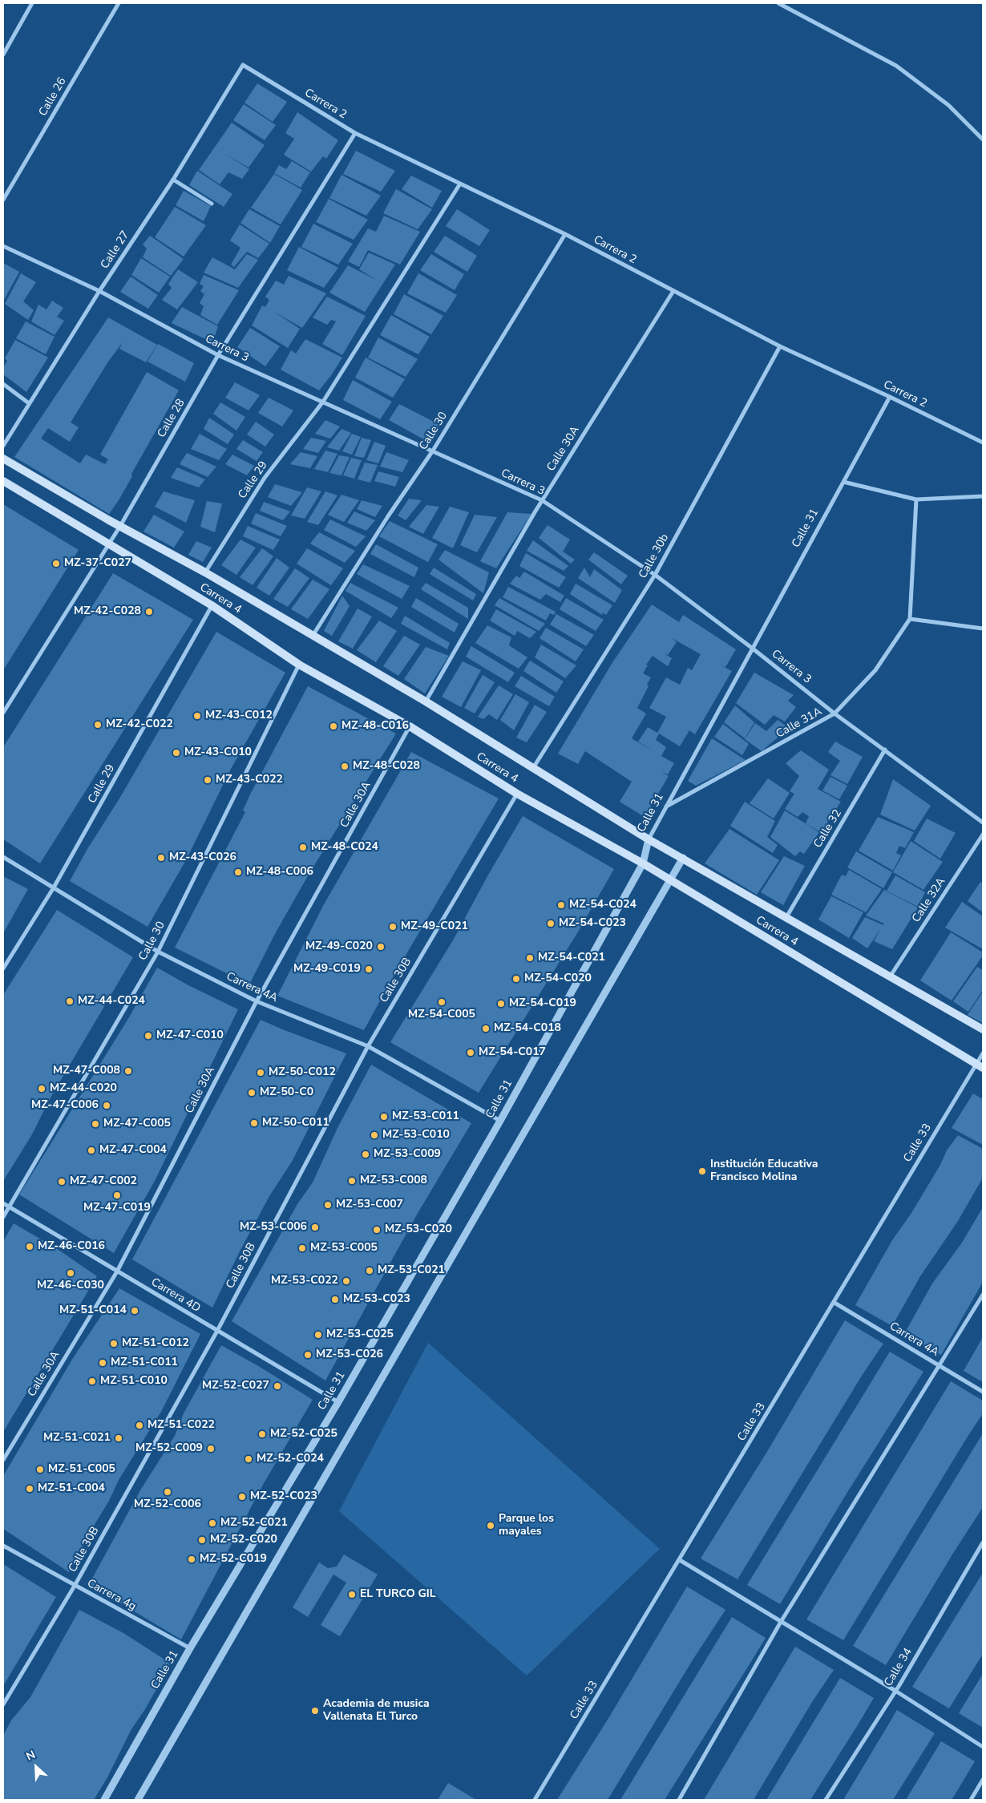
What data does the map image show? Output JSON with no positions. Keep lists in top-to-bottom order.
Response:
{
  "streets": {
    "main road": ["Carrera 4"],
    "street": [
      "Calle 26",
      "Carrera 2",
      "Calle 27",
      "Carrera 3",
      "Calle 28",
      "Calle 30",
      "Calle 30A",
      "Calle 29",
      "Calle 31",
      "Calle 30b",
      "Calle 31A",
      "Calle 32",
      "Calle 32A",
      "Calle 30B",
      "Carrera 4A",
      "Calle 33",
      "Carrera 4D",
      "Carrera 4g",
      "Calle 34"
    ]
  },
  "crossings": [
    ["Carrera 2", "Calle 27"],
    ["Carrera 2", "Calle 28"],
    ["Carrera 2", "Calle 30"],
    ["Carrera 2", "Calle 30A"],
    ["Carrera 2", "Calle 29"],
    ["Carrera 2", "Calle 31"],
    ["Carrera 2", "Calle 30b"],
    ["Calle 27", "Carrera 3"],
    ["Carrera 3", "Calle 28"],
    ["Carrera 3", "Calle 30"],
    ["Carrera 3", "Calle 30A"],
    ["Carrera 3", "Calle 29"],
    ["Carrera 3", "Calle 31"],
    ["Carrera 3", "Calle 30b"],
    ["Carrera 3", "Calle 31A"],
    ["Carrera 3", "Calle 32"],
    ["Calle 28", "Carrera 4"],
    ["Calle 30", "Carrera 4"],
    ["Calle 30", "Carrera 4A"],
    ["Calle 30", "Carrera 4D"],
    ["Calle 30A", "Carrera 4"],
    ["Calle 30A", "Carrera 4A"],
    ["Calle 30A", "Carrera 4D"],
    ["Calle 29", "Carrera 4"],
    ["Calle 29", "Carrera 4A"],
    ["Calle 31", "Carrera 4"],
    ["Calle 31", "Calle 31A"],
    ["Calle 31", "Carrera 4A"],
    ["Calle 31", "Carrera 4D"],
    ["Calle 31", "Carrera 4g"],
    ["Calle 30b", "Carrera 4"],
    ["Carrera 4", "Calle 32"],
    ["Carrera 4", "Calle 32A"],
    ["Carrera 4", "Calle 30B"],
    ["Carrera 4", "Calle 33"],
    ["Calle 30B", "Carrera 4A"],
    ["Calle 30B", "Carrera 4D"],
    ["Calle 30B", "Carrera 4g"],
    ["Carrera 4A", "Calle 33"]
  ],
  "places": [
    "MZ-37-C027",
    "MZ-42-C028",
    "MZ-43-C012",
    "MZ-42-C022",
    "MZ-48-C016",
    "MZ-43-C010",
    "MZ-48-C028",
    "MZ-43-C022",
    "MZ-48-C024",
    "MZ-43-C026",
    "MZ-48-C006",
    "MZ-54-C024",
    "MZ-54-C023",
    "MZ-49-C021",
    "MZ-49-C020",
    "MZ-54-C021",
    "MZ-49-C019",
    "MZ-54-C020",
    "MZ-44-C024",
    "MZ-54-C005",
    "MZ-54-C019",
    "MZ-54-C018",
    "MZ-47-C010",
    "MZ-54-C017",
    "MZ-47-C008",
    "MZ-50-C012",
    "MZ-44-C020",
    "MZ-50-C0",
    "MZ-47-C006",
    "MZ-53-C011",
    "MZ-50-C011",
    "MZ-47-C005",
    "MZ-53-C010",
    "MZ-47-C004",
    "MZ-53-C009",
    "Institución Educativa Francisco Molina",
    "MZ-53-C008",
    "MZ-47-C002",
    "MZ-47-C019",
    "MZ-53-C007",
    "MZ-53-C006",
    "MZ-53-C020",
    "MZ-46-C016",
    "MZ-53-C005",
    "MZ-53-C021",
    "MZ-46-C030",
    "MZ-53-C022",
    "MZ-53-C023",
    "MZ-51-C014",
    "MZ-53-C025",
    "MZ-51-C012",
    "MZ-53-C026",
    "MZ-51-C011",
    "MZ-51-C010",
    "MZ-52-C027",
    "MZ-51-C022",
    "MZ-52-C025",
    "MZ-51-C021",
    "MZ-52-C009",
    "MZ-52-C024",
    "MZ-51-C005",
    "MZ-51-C004",
    "MZ-52-C006",
    "MZ-52-C023",
    "MZ-52-C021",
    "Parque los mayales",
    "MZ-52-C020",
    "MZ-52-C019",
    "EL TURCO GIL",
    "Academia de musica Vallenata El Turco"
  ],
  "north": "top left"
}
